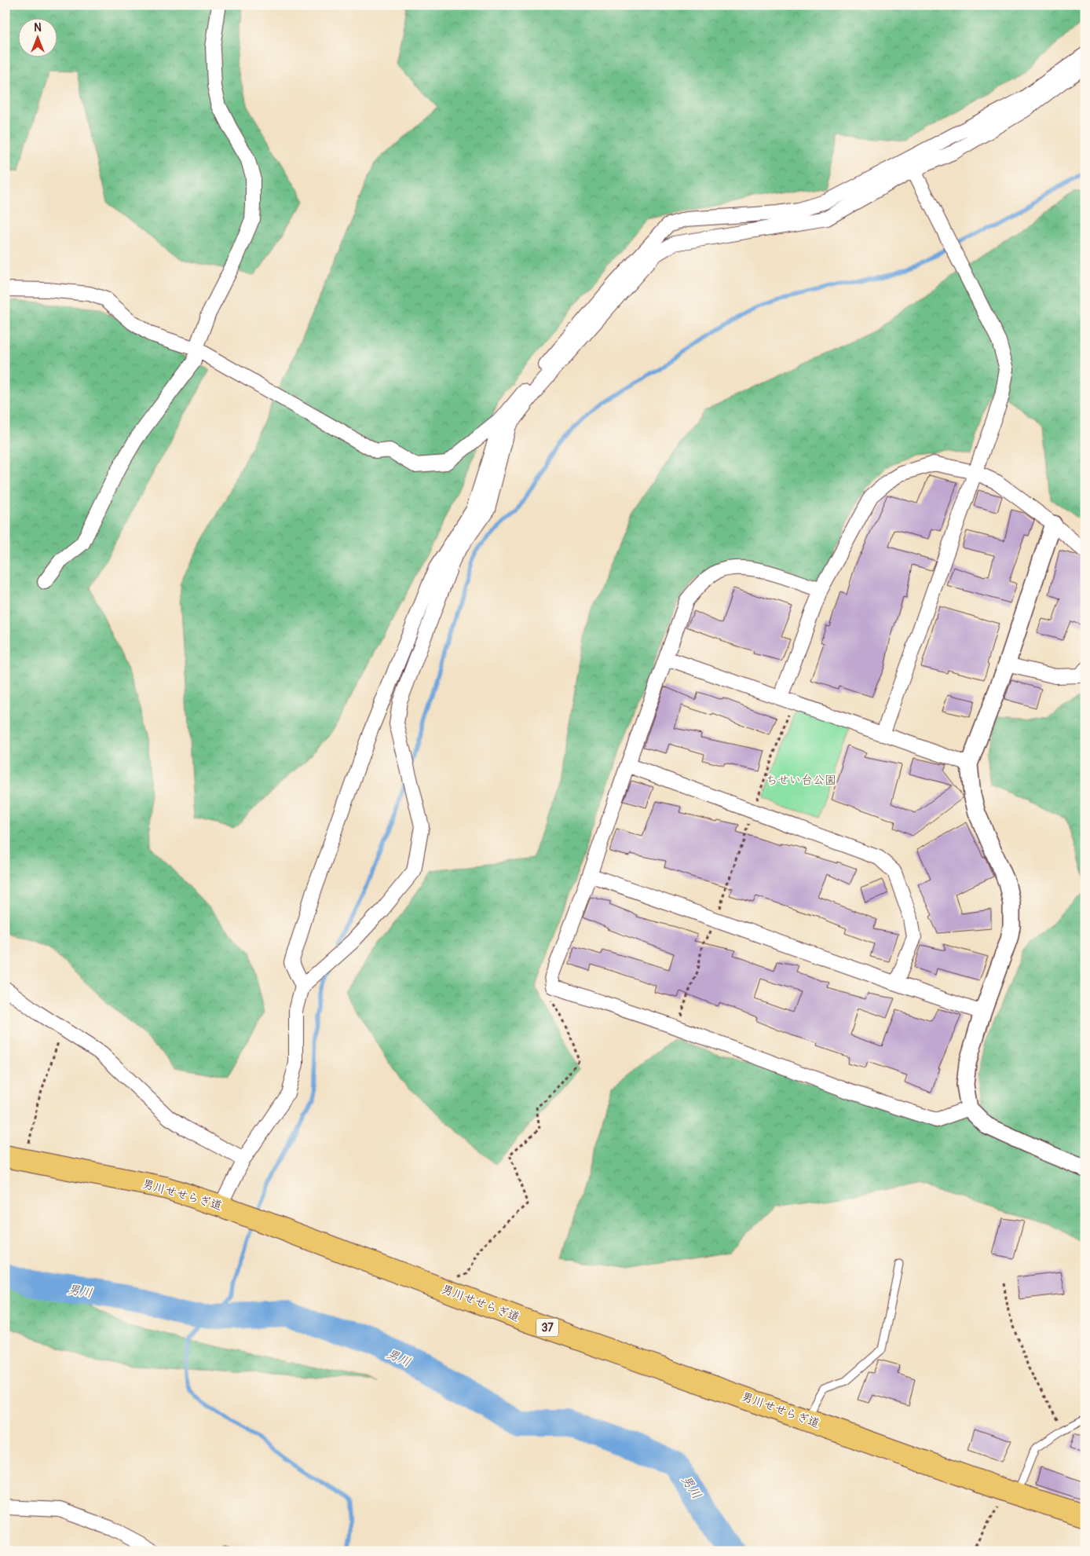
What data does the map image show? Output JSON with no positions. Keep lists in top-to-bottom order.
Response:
{
  "streets": {
    "main road": ["男川せせらぎ道", "37"]
  },
  "water": ["男川"],
  "parks": ["ちせい台公園"],
  "north": "top"
}
